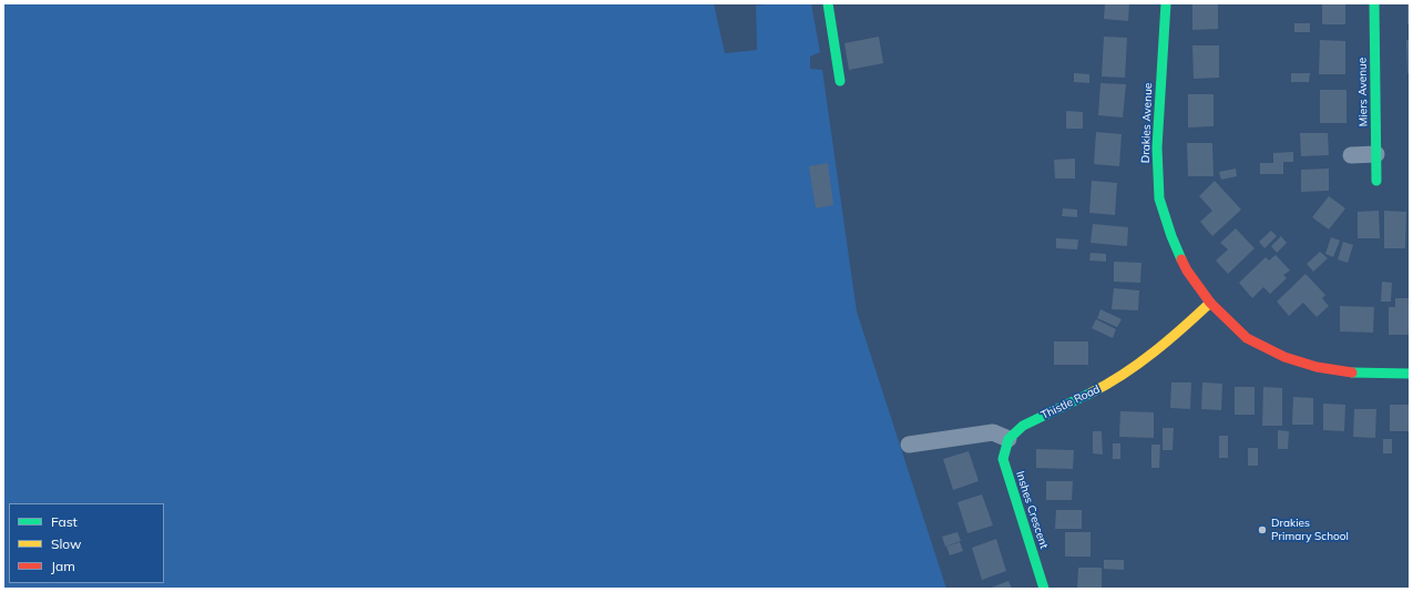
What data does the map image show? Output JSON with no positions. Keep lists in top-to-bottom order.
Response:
{
  "streets": {
    "street": [
      "Miers Avenue",
      "Drakies Avenue",
      "Thistle Road",
      "Inshes Crescent"
    ]
  },
  "crossings": [
    ["Drakies Avenue", "Thistle Road"],
    ["Thistle Road", "Inshes Crescent"]
  ],
  "places": ["Drakies Primary School"],
  "legend": ["Fast", "Slow", "Jam"]
}
